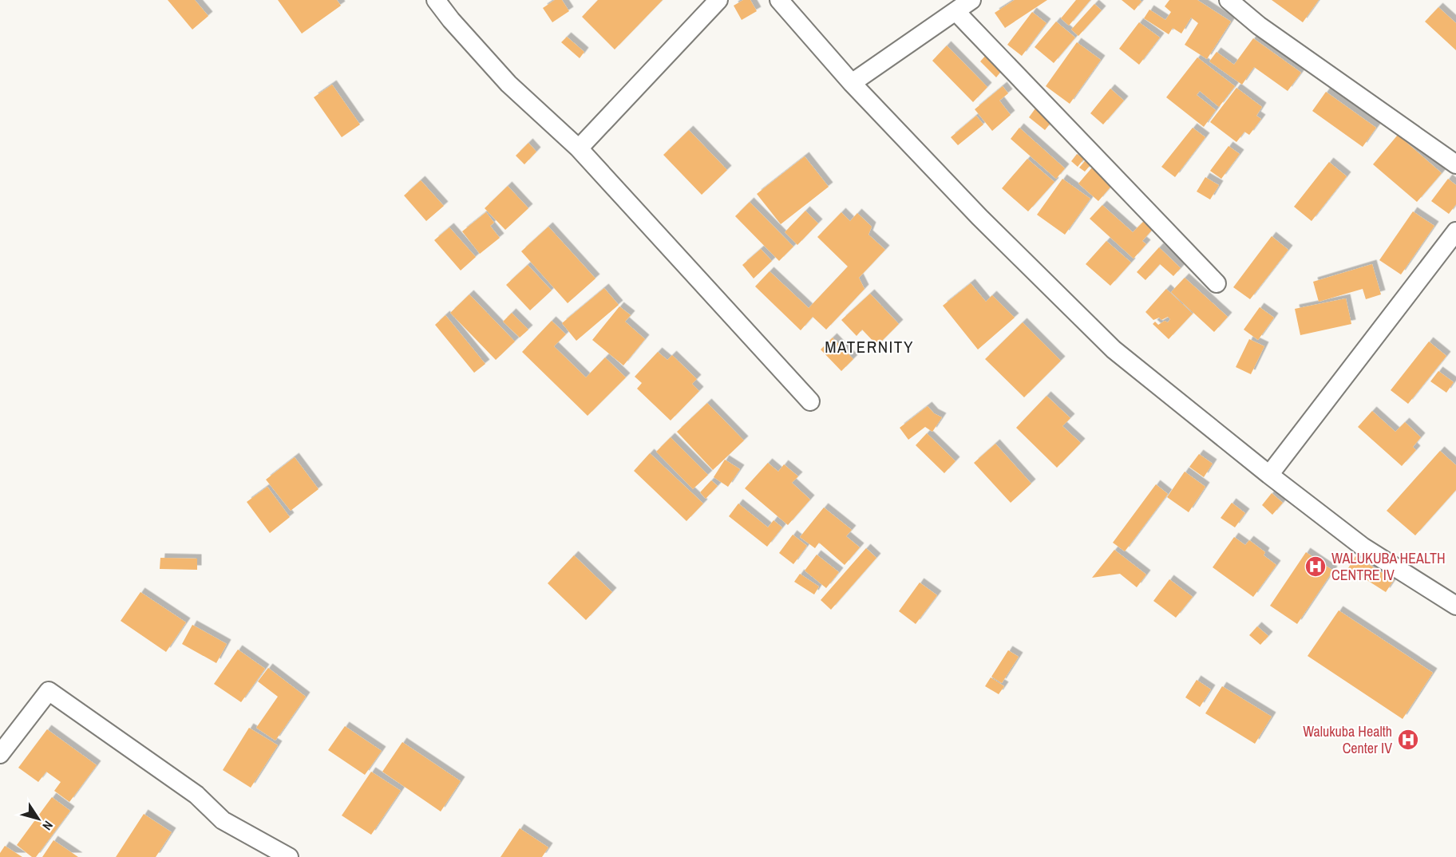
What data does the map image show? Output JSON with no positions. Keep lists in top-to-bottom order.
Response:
{
  "districts": ["MATERNITY"],
  "places": {
    "hospital": ["WALUKUBA HEALTH CENTRE IV", "Walukuba Health Center IV"]
  },
  "north": "bottom right"
}
